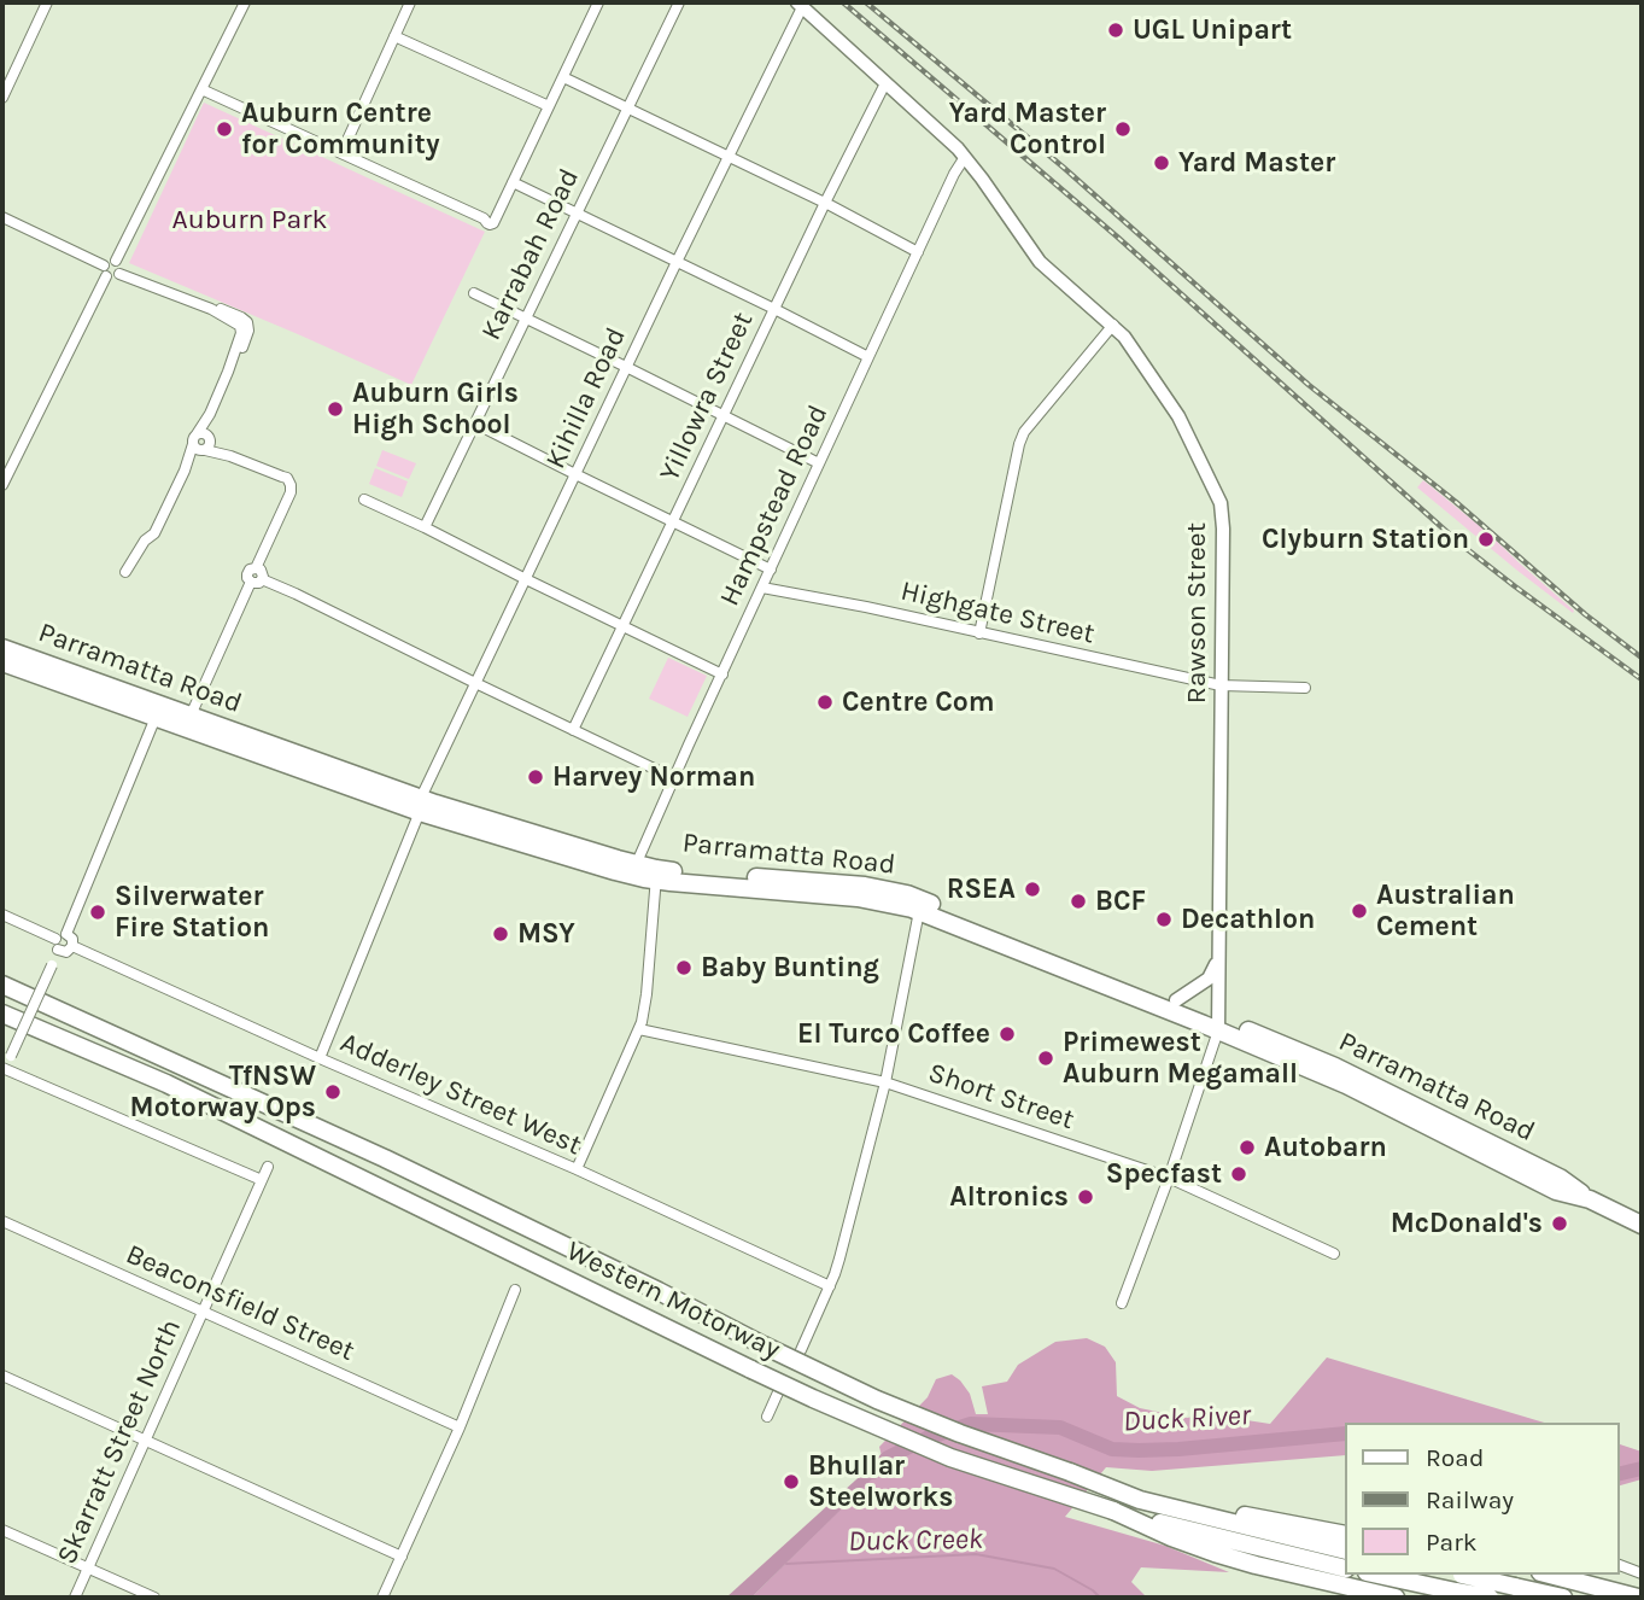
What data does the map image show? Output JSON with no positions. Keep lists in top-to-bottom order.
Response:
{
  "streets": {
    "highway": ["Parramatta Road", "Western Motorway"],
    "main road": ["Rawson Street"],
    "street": [
      "Karrabah Road",
      "Yillowra Street",
      "Kihilla Road",
      "Hampstead Road",
      "Highgate Street",
      "Adderley Street West",
      "Short Street",
      "Beaconsfield Street",
      "Skarratt Street North"
    ]
  },
  "crossings": [
    ["Yillowra Street", "Rawson Street"],
    ["Kihilla Road", "Rawson Street"],
    ["Kihilla Road", "Parramatta Road"],
    ["Kihilla Road", "Adderley Street West"],
    ["Hampstead Road", "Highgate Street"],
    ["Hampstead Road", "Rawson Street"],
    ["Hampstead Road", "Parramatta Road"],
    ["Highgate Street", "Rawson Street"],
    ["Rawson Street", "Parramatta Road"],
    ["Beaconsfield Street", "Skarratt Street North"]
  ],
  "water": ["Duck River", "Duck Creek"],
  "parks": ["Auburn Park"],
  "places": [
    "UGL Unipart",
    "Auburn Centre for Community",
    "Yard Master Control",
    "Yard Master",
    "Auburn Girls High School",
    "Clyburn Station",
    "Centre Com",
    "Harvey Norman",
    "RSEA",
    "BCF",
    "Australian Cement",
    "Silverwater Fire Station",
    "Decathlon",
    "MSY",
    "Baby Bunting",
    "El Turco Coffee",
    "Primewest Auburn Megamall",
    "TfNSW Motorway Ops",
    "Autobarn",
    "Specfast",
    "Altronics",
    "McDonald's",
    "Bhullar Steelworks"
  ],
  "legend": ["Road", "Railway", "Park"]
}
